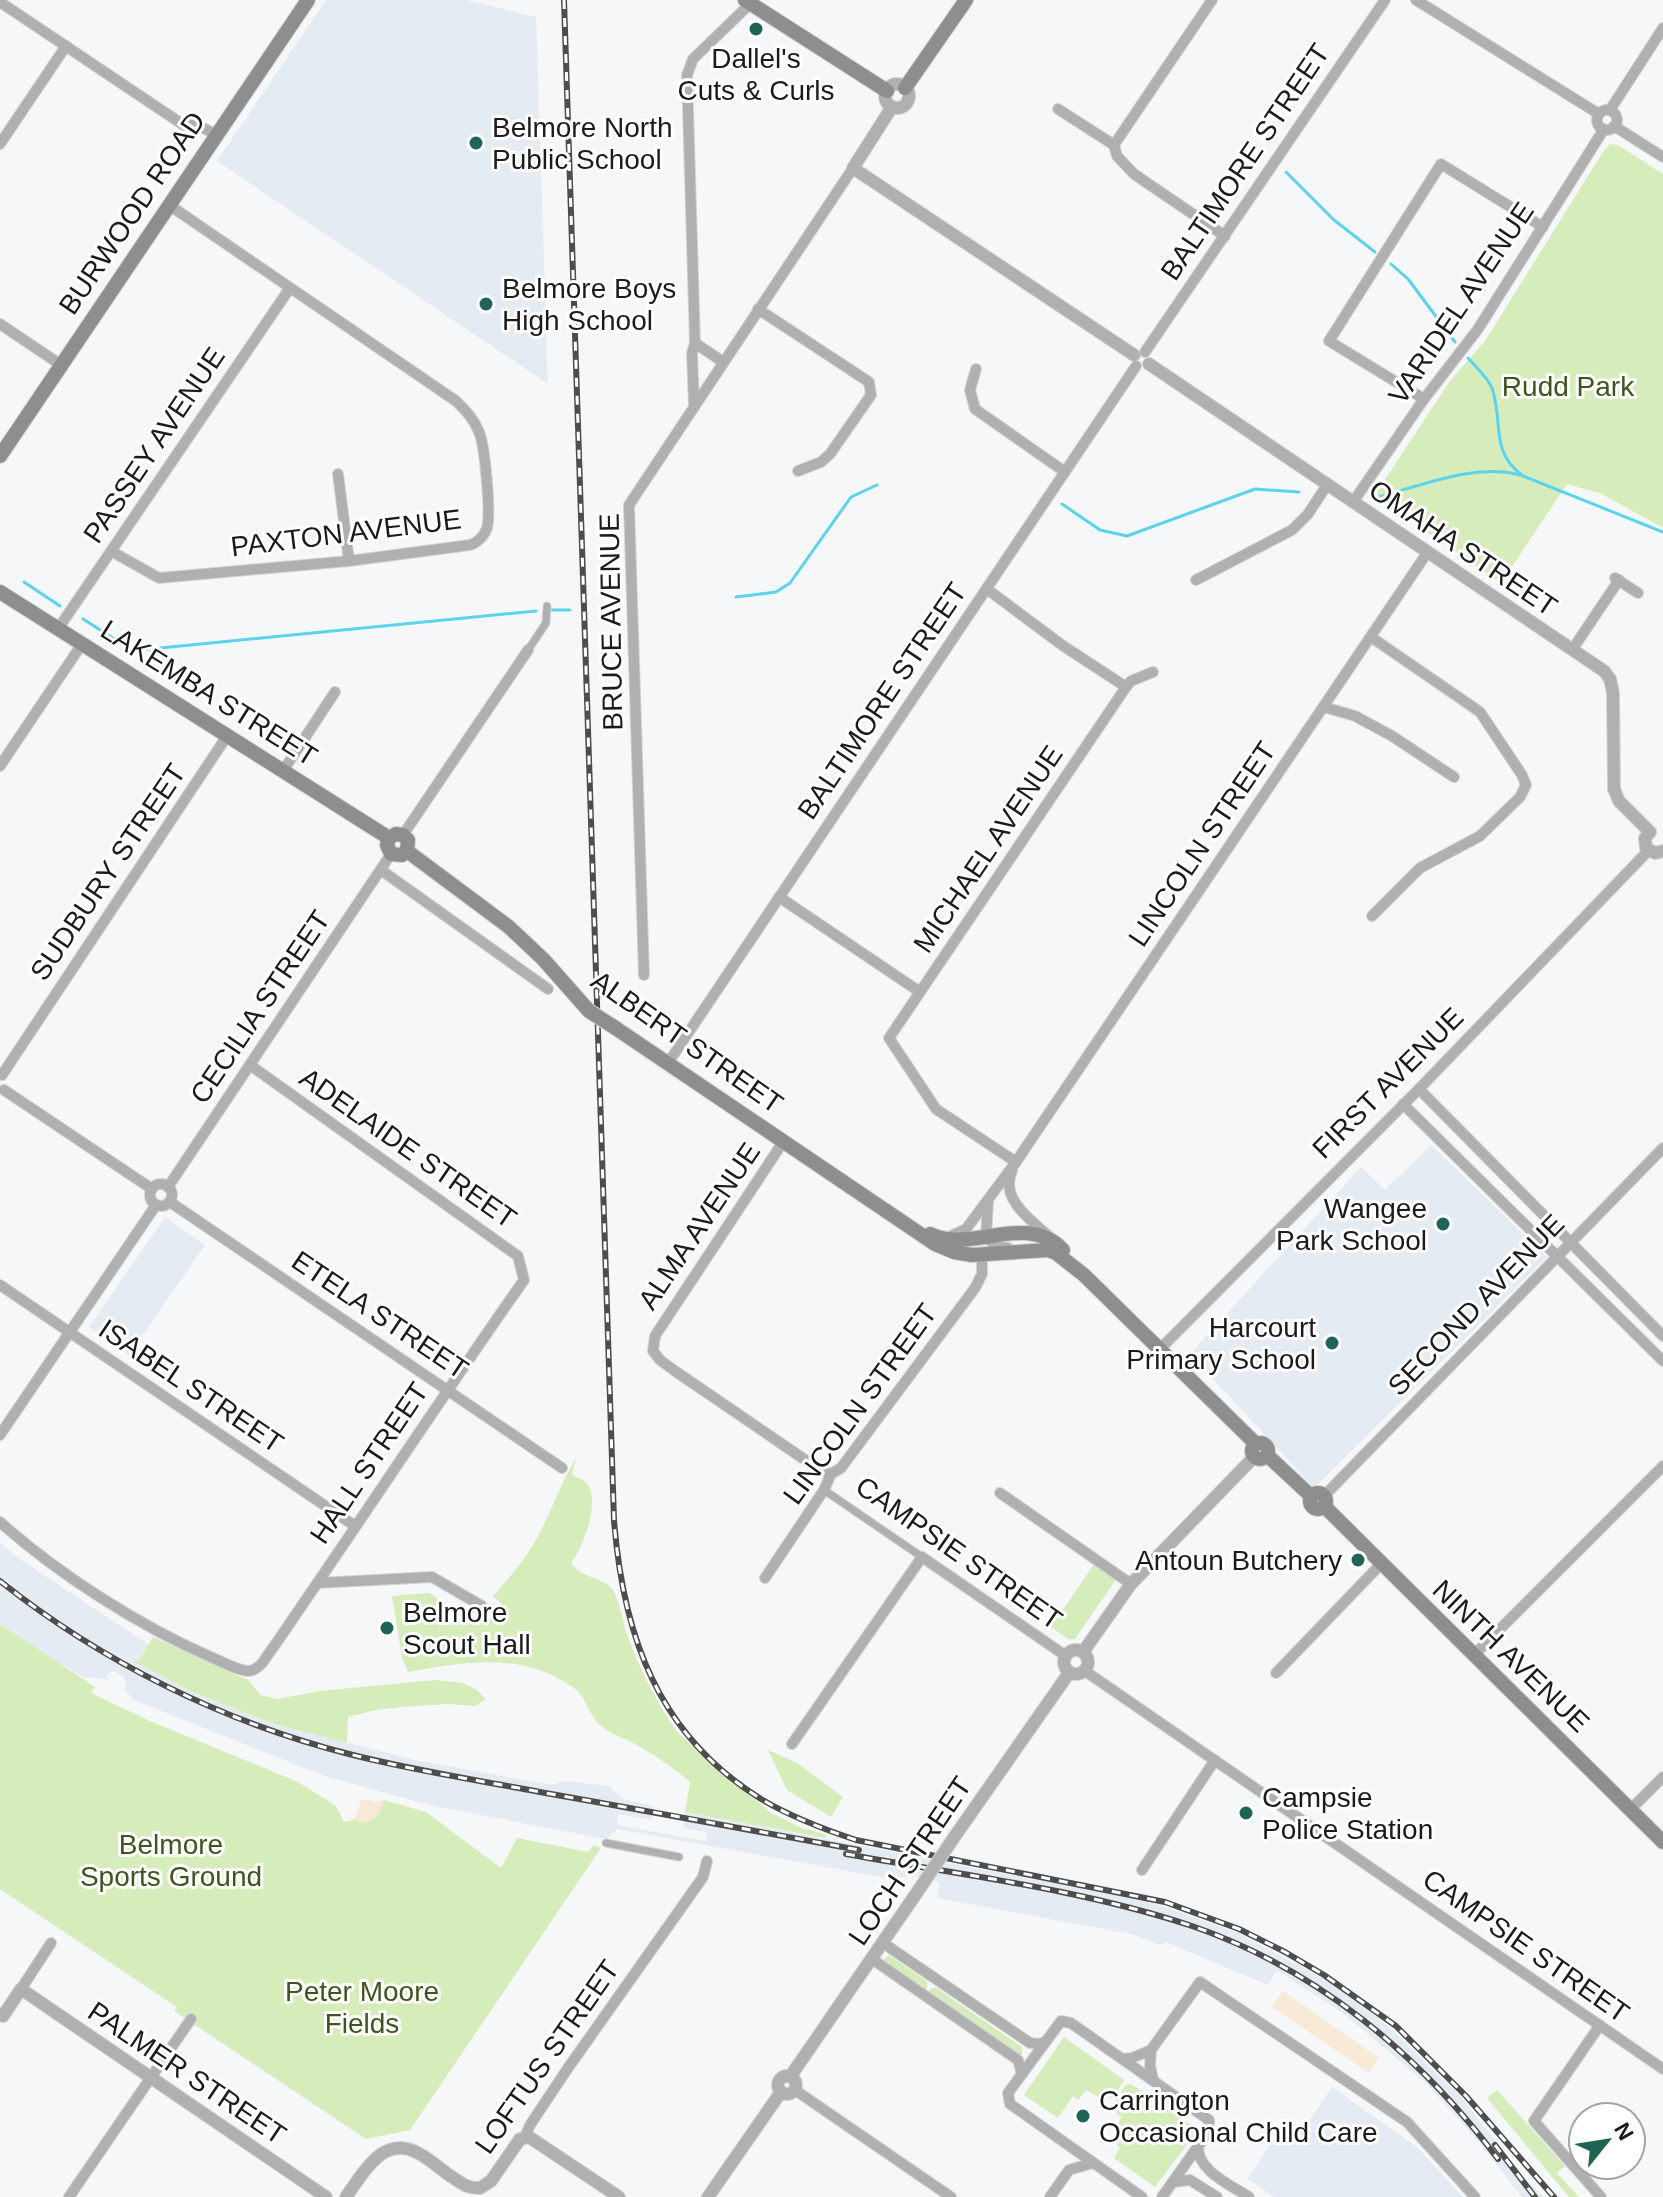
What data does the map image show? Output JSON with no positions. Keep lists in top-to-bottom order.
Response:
{
  "streets": {
    "main road": [
      "BURWOOD ROAD",
      "LAKEMBA STREET",
      "ALBERT STREET",
      "NINTH AVENUE"
    ],
    "street": [
      "BALTIMORE STREET",
      "VARIDEL AVENUE",
      "PASSEY AVENUE",
      "PAXTON AVENUE",
      "OMAHA STREET",
      "BRUCE AVENUE",
      "LINCOLN STREET",
      "MICHAEL AVENUE",
      "SUDBURY STREET",
      "CECILIA STREET",
      "FIRST AVENUE",
      "ADELAIDE STREET",
      "ALMA AVENUE",
      "SECOND AVENUE",
      "ETELA STREET",
      "ISABEL STREET",
      "HALL STREET",
      "CAMPSIE STREET",
      "LOCH STREET",
      "LOFTUS STREET",
      "PALMER STREET"
    ]
  },
  "crossings": [
    ["BALTIMORE STREET", "OMAHA STREET"],
    ["BALTIMORE STREET", "ALBERT STREET"],
    ["BURWOOD ROAD", "PAXTON AVENUE"],
    ["VARIDEL AVENUE", "OMAHA STREET"],
    ["PASSEY AVENUE", "PAXTON AVENUE"],
    ["PASSEY AVENUE", "LAKEMBA STREET"],
    ["OMAHA STREET", "BRUCE AVENUE"],
    ["OMAHA STREET", "LINCOLN STREET"],
    ["LAKEMBA STREET", "SUDBURY STREET"],
    ["LAKEMBA STREET", "CECILIA STREET"],
    ["LAKEMBA STREET", "ALBERT STREET"],
    ["LINCOLN STREET", "MICHAEL AVENUE"],
    ["LINCOLN STREET", "ALBERT STREET"],
    ["LINCOLN STREET", "CAMPSIE STREET"],
    ["CECILIA STREET", "ALBERT STREET"],
    ["CECILIA STREET", "ADELAIDE STREET"],
    ["CECILIA STREET", "ETELA STREET"],
    ["ALBERT STREET", "ALMA AVENUE"],
    ["ALBERT STREET", "NINTH AVENUE"],
    ["FIRST AVENUE", "NINTH AVENUE"],
    ["ADELAIDE STREET", "HALL STREET"],
    ["ALMA AVENUE", "CAMPSIE STREET"],
    ["SECOND AVENUE", "NINTH AVENUE"],
    ["ETELA STREET", "HALL STREET"],
    ["ISABEL STREET", "HALL STREET"],
    ["CAMPSIE STREET", "LOCH STREET"]
  ],
  "parks": ["Rudd Park", "Belmore Sports Ground", "Peter Moore Fields"],
  "places": [
    "Dallel's Cuts & Curls",
    "Belmore North Public School",
    "Belmore Boys High School",
    "Wangee Park School",
    "Harcourt Primary School",
    "Antoun Butchery",
    "Belmore Scout Hall",
    "Campsie Police Station",
    "Carrington Occasional Child Care"
  ],
  "north": "top right"
}
